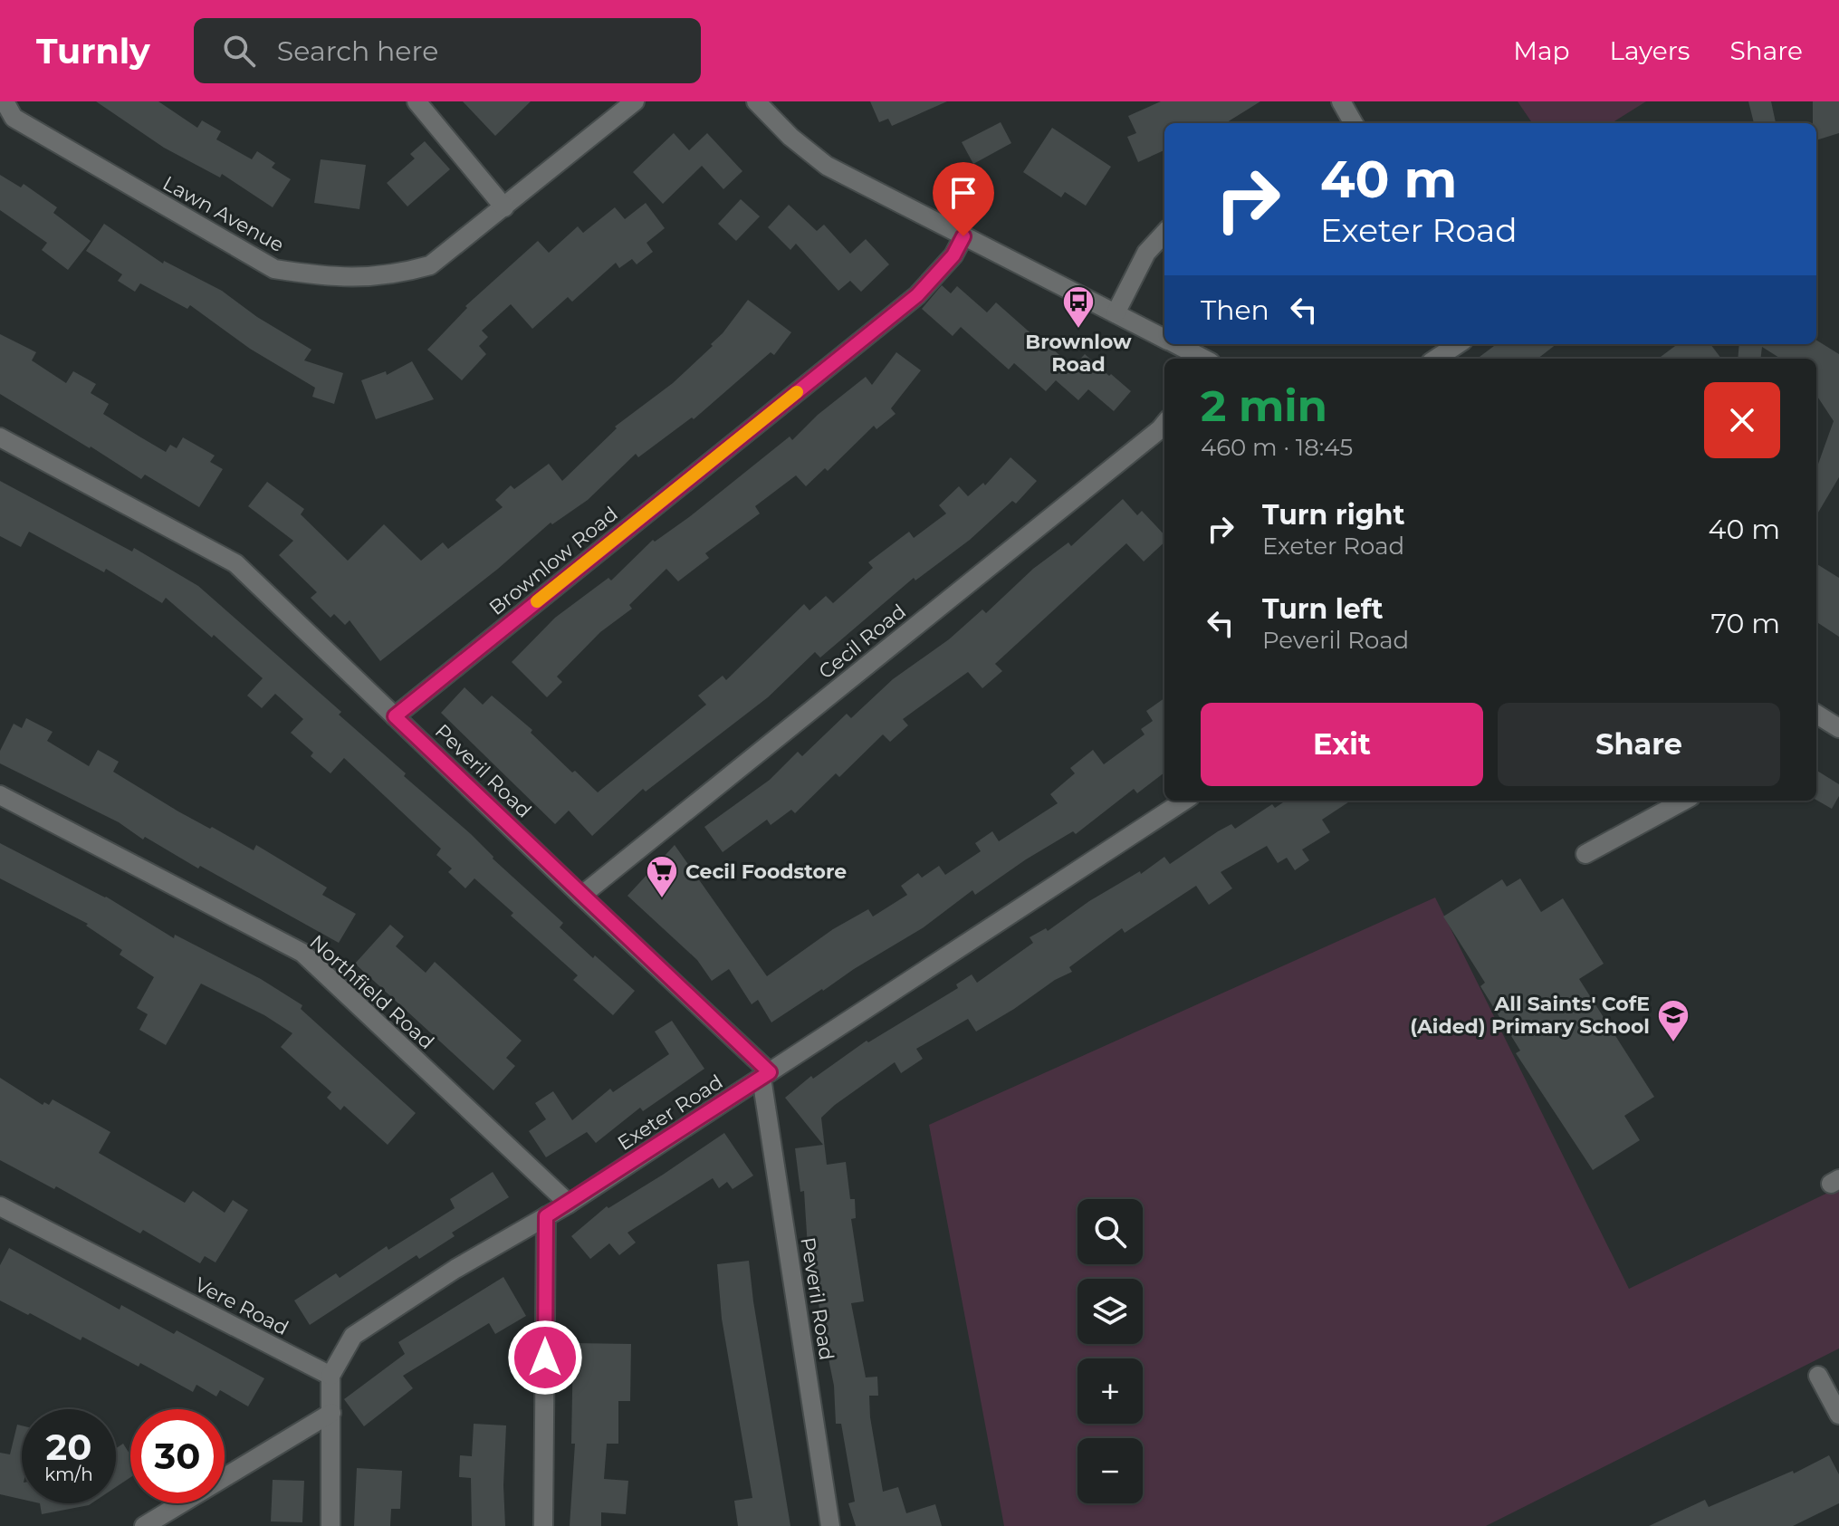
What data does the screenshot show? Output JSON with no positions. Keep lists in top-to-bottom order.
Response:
{
  "streets": {
    "street": [
      "Lawn Avenue",
      "Brownlow Road",
      "Cecil Road",
      "Peveril Road",
      "Northfield Road",
      "Exeter Road",
      "Vere Road"
    ]
  },
  "crossings": [
    ["Brownlow Road", "Peveril Road"],
    ["Cecil Road", "Peveril Road"],
    ["Peveril Road", "Exeter Road"],
    ["Northfield Road", "Exeter Road"],
    ["Exeter Road", "Vere Road"]
  ],
  "places": {
    "bus stop": ["Brownlow Road"],
    "supermarket": ["Cecil Foodstore"],
    "school or university": ["All Saints' CofE (Aided) Primary School"]
  },
  "page": {
    "header": "Turnly",
    "search": "Search here",
    "nav": ["Map", "Layers", "Share"],
    "turn": ["40 m", "Exeter Road"],
    "then": "Then",
    "heading": ["2 min", "460 m · 18:45"],
    "list": [
      {
        "name": "Turn right",
        "note": "Exeter Road",
        "value": "40 m"
      },
      {
        "name": "Turn left",
        "note": "Peveril Road",
        "value": "70 m"
      }
    ],
    "buttons": ["Exit", "Share"],
    "map_buttons": ["+", "−"],
    "speed": "20 km/h",
    "limit": "30"
  }
}
